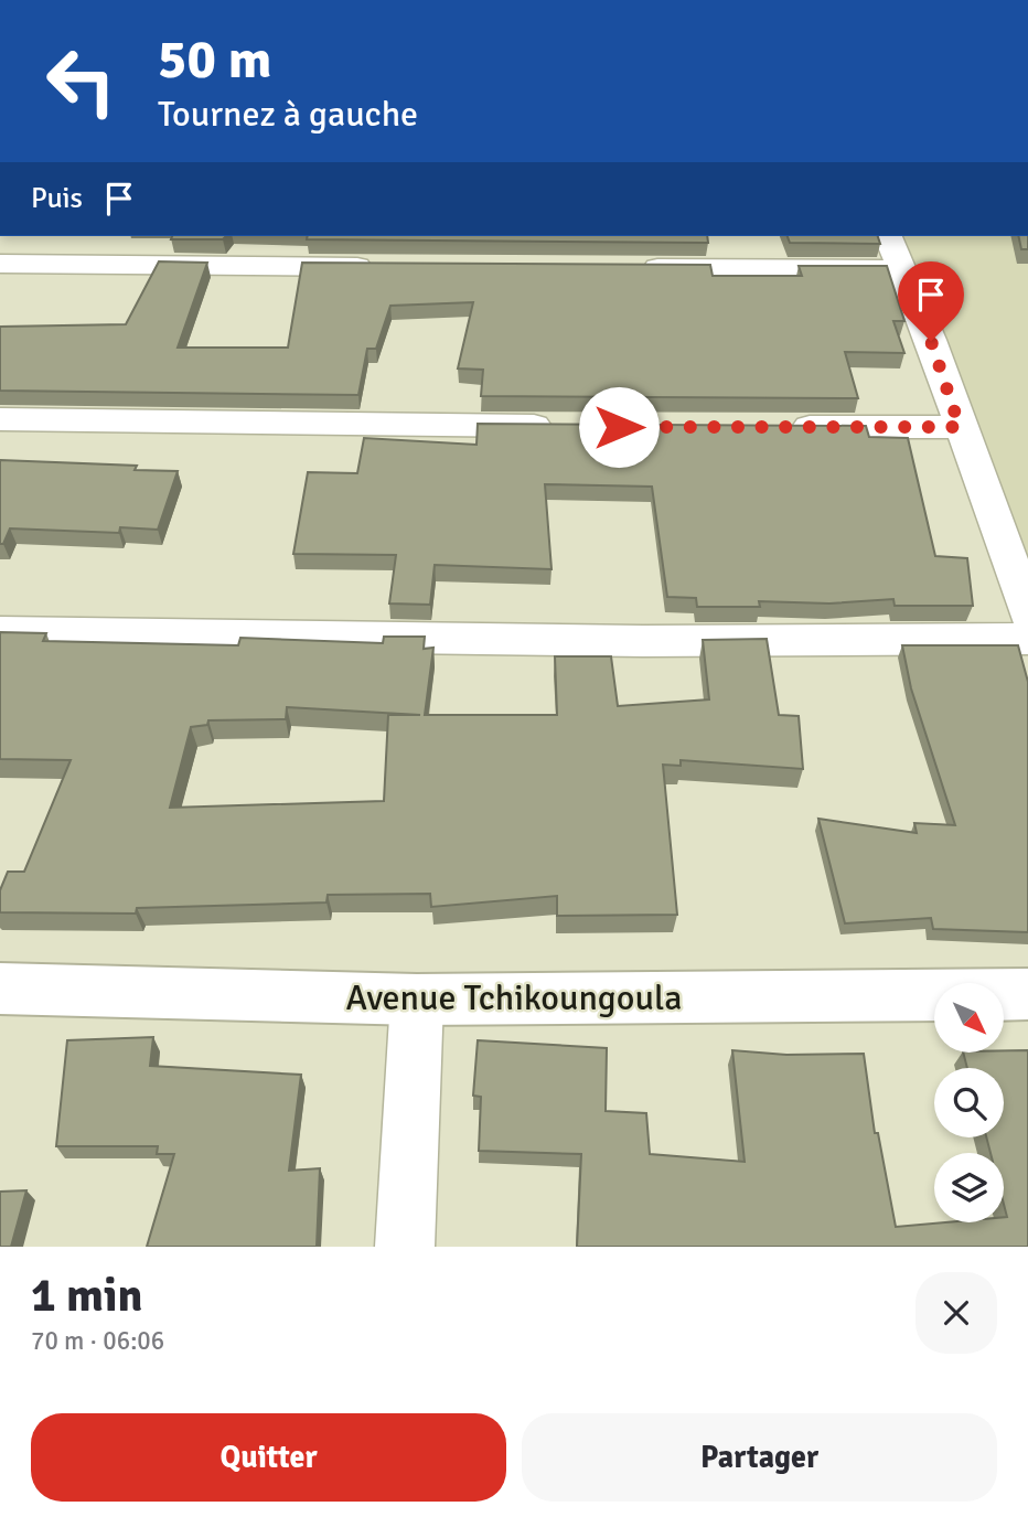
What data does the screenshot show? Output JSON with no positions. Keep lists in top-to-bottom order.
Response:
{
  "streets": {
    "street": ["Avenue Tchikoungoula"]
  },
  "north": "bottom right",
  "page": {
    "turn": ["50 m", "Tournez à gauche"],
    "then": "Puis",
    "heading": ["1 min", "70 m · 06:06"],
    "buttons": ["Quitter", "Partager"]
  }
}
